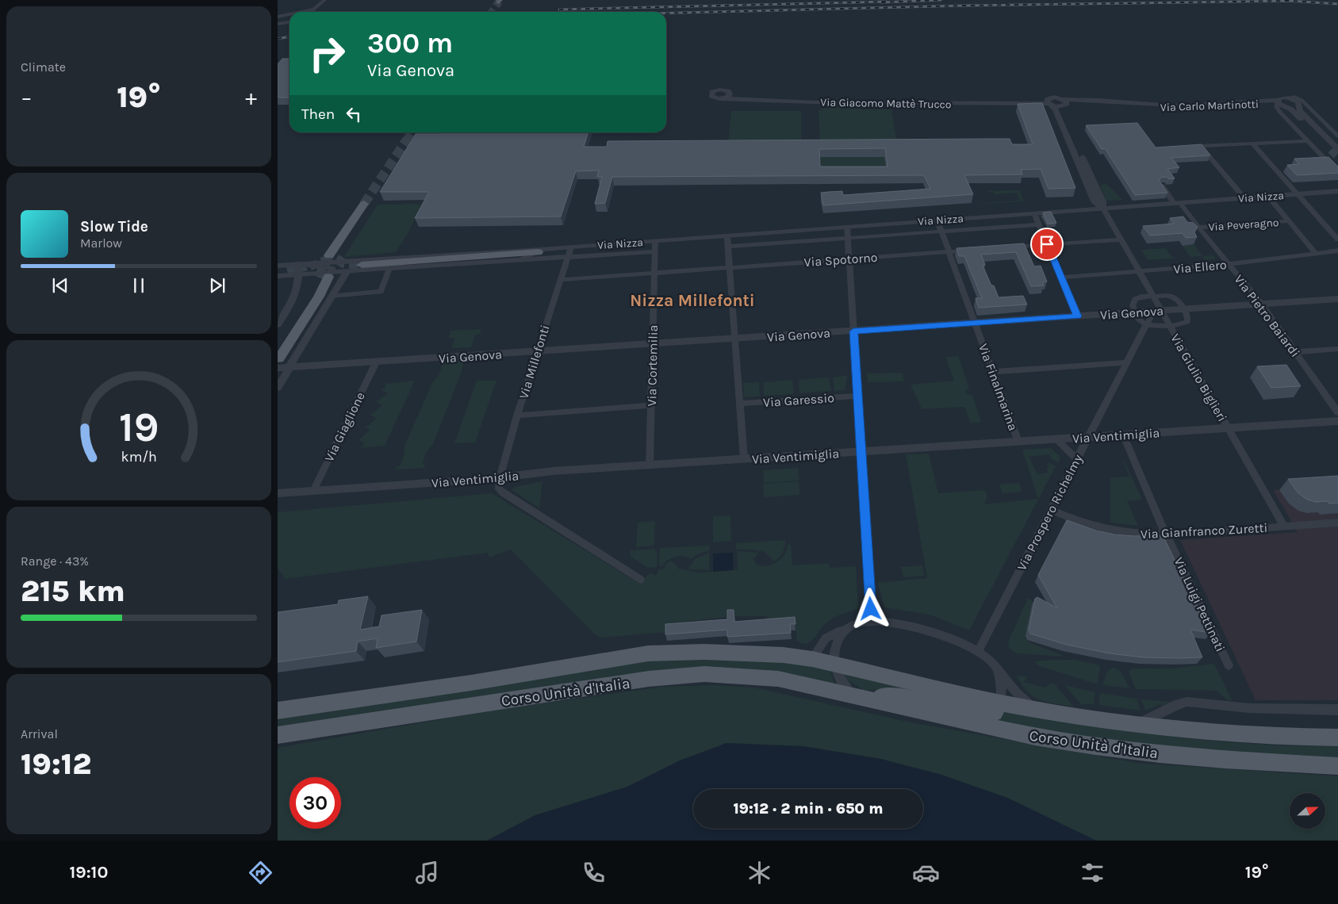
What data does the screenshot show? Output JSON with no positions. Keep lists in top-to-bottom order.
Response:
{
  "streets": {
    "main road": ["Corso Unità d'Italia"],
    "street": [
      "Via Giacomo Mattè Trucco",
      "Via Carlo Martinotti",
      "Via Nizza",
      "Via Peveragno",
      "Via Spotorno",
      "Via Ellero",
      "Via Genova",
      "Via Pietro Baiardi",
      "Via Millefonti",
      "Via Cortemilia",
      "Via Giulio Biglieri",
      "Via Finalmarina",
      "Via Garessio",
      "Via Giaglione",
      "Via Ventimiglia",
      "Via Prospero Richelmy",
      "Via Gianfranco Zuretti",
      "Via Luigi Pettinati"
    ]
  },
  "crossings": [
    ["Via Giacomo Mattè Trucco", "Via Carlo Martinotti"],
    ["Via Nizza", "Via Pietro Baiardi"],
    ["Via Nizza", "Via Millefonti"],
    ["Via Nizza", "Via Cortemilia"],
    ["Via Nizza", "Via Giulio Biglieri"],
    ["Via Nizza", "Via Finalmarina"],
    ["Via Peveragno", "Via Pietro Baiardi"],
    ["Via Spotorno", "Via Millefonti"],
    ["Via Spotorno", "Via Cortemilia"],
    ["Via Spotorno", "Via Finalmarina"],
    ["Via Ellero", "Via Pietro Baiardi"],
    ["Via Ellero", "Via Giulio Biglieri"],
    ["Via Genova", "Via Pietro Baiardi"],
    ["Via Genova", "Via Millefonti"],
    ["Via Genova", "Via Cortemilia"],
    ["Via Genova", "Via Giulio Biglieri"],
    ["Via Genova", "Via Finalmarina"],
    ["Via Genova", "Via Giaglione"],
    ["Via Genova", "Via Prospero Richelmy"],
    ["Via Millefonti", "Via Ventimiglia"],
    ["Via Cortemilia", "Via Ventimiglia"],
    ["Via Giulio Biglieri", "Via Ventimiglia"],
    ["Via Giulio Biglieri", "Via Prospero Richelmy"],
    ["Via Giulio Biglieri", "Via Gianfranco Zuretti"],
    ["Via Finalmarina", "Via Ventimiglia"],
    ["Via Giaglione", "Via Ventimiglia"],
    ["Via Ventimiglia", "Via Prospero Richelmy"],
    ["Via Ventimiglia", "Via Luigi Pettinati"],
    ["Via Prospero Richelmy", "Via Gianfranco Zuretti"],
    ["Via Gianfranco Zuretti", "Via Luigi Pettinati"]
  ],
  "districts": ["Nizza Millefonti"],
  "north": "right",
  "page": {
    "tile": [
      "Climate",
      ["Range · 43%", "215 km"],
      ["Arrival", "19:12"]
    ],
    "turn": ["300 m", "Via Genova"],
    "heat": ["−", "19°", "+"],
    "then": "Then",
    "song": ["Slow Tide", "Marlow"],
    "limit": "30",
    "trip": "19:12 · 2 min · 650 m",
    "tabs": ["19:10", "19°"],
    "gauge": ["19", "km/h"]
  }
}
